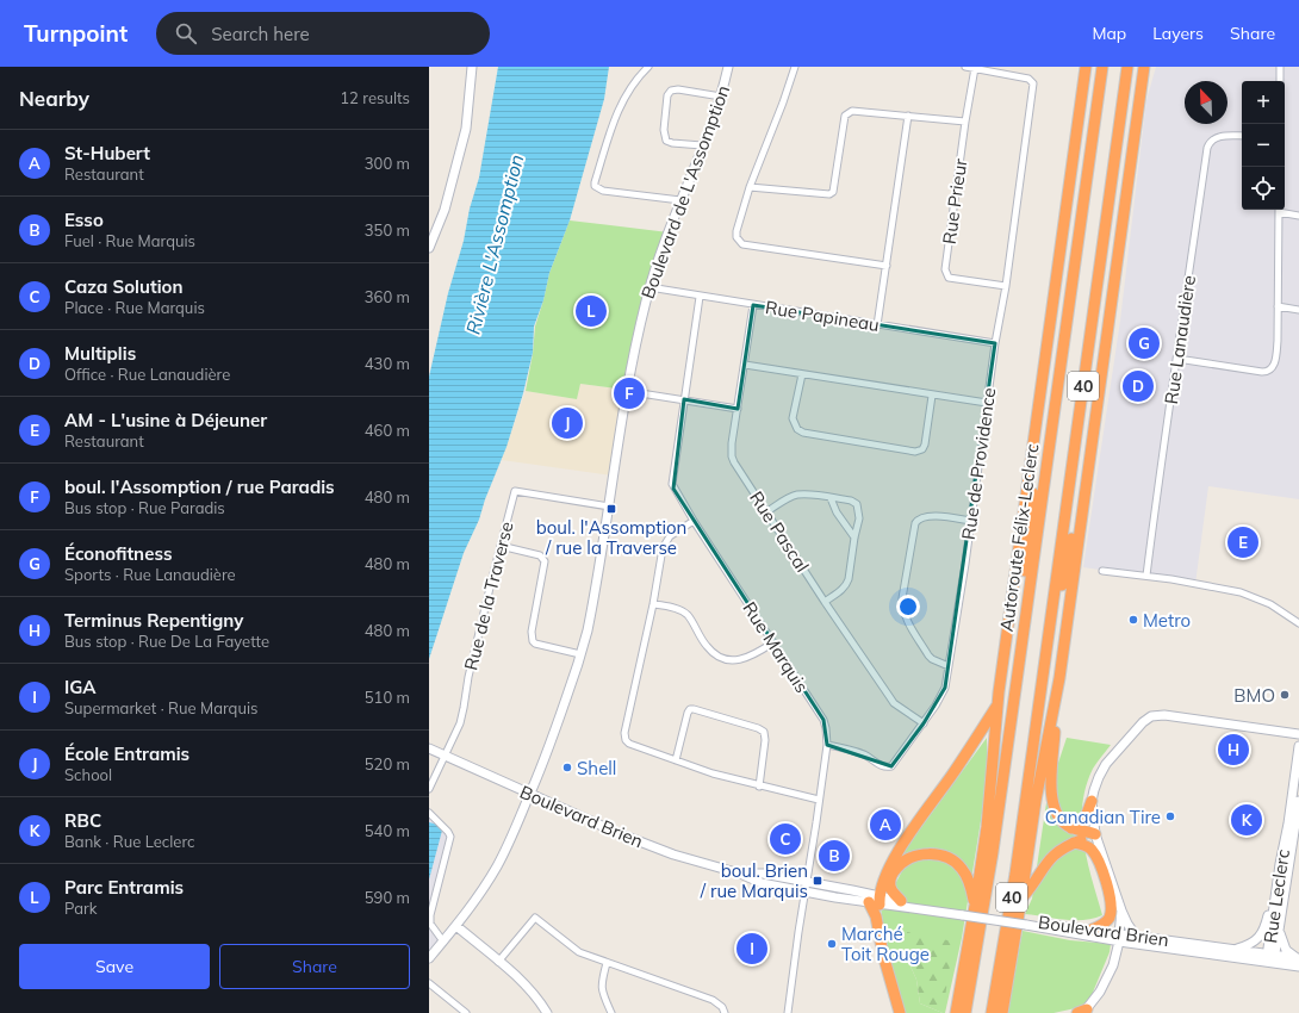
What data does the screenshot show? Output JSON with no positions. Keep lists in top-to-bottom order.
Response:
{
  "streets": {
    "highway": ["40", "Autoroute Félix-Leclerc"],
    "street": [
      "Boulevard de L'Assomption",
      "Rue Prieur",
      "Rue Papineau",
      "Rue Lanaudière",
      "Rue de Providence",
      "Rue Pascal",
      "Rue de la Traverse",
      "Rue Marquis",
      "Boulevard Brien",
      "Rue Leclerc"
    ]
  },
  "crossings": [
    ["Boulevard de L'Assomption", "Rue Papineau"],
    ["Boulevard de L'Assomption", "Rue de la Traverse"],
    ["Boulevard de L'Assomption", "Boulevard Brien"],
    ["Rue Prieur", "Rue de Providence"],
    ["Rue Papineau", "Rue de Providence"],
    ["Rue Papineau", "Rue Pascal"],
    ["Rue Papineau", "Rue Marquis"],
    ["Rue de Providence", "Rue Pascal"],
    ["Rue de Providence", "Rue Marquis"],
    ["Rue de la Traverse", "Boulevard Brien"],
    ["Rue Marquis", "Boulevard Brien"],
    ["Boulevard Brien", "Rue Leclerc"]
  ],
  "water": ["Rivière L'Assomption"],
  "places": {
    "transit": ["boul. l'Assomption / rue la Traverse", "boul. Brien / rue Marquis"],
    "other": [
      "Metro",
      "BMO",
      "Shell",
      "Canadian Tire",
      "Marché Toit Rouge"
    ]
  },
  "north": "top left",
  "page": {
    "header": "Turnpoint",
    "search": "Search here",
    "nav": ["Map", "Layers", "Share"],
    "heading": ["Nearby", "12 results"],
    "map_buttons": ["+", "−"],
    "list": [
      {
        "mark": "A",
        "name": "St-Hubert",
        "note": "Restaurant",
        "value": "300 m"
      },
      {
        "mark": "B",
        "name": "Esso",
        "note": "Fuel · Rue Marquis",
        "value": "350 m"
      },
      {
        "mark": "C",
        "name": "Caza Solution",
        "note": "Place · Rue Marquis",
        "value": "360 m"
      },
      {
        "mark": "D",
        "name": "Multiplis",
        "note": "Office · Rue Lanaudière",
        "value": "430 m"
      },
      {
        "mark": "E",
        "name": "AM - L'usine à Déjeuner",
        "note": "Restaurant",
        "value": "460 m"
      },
      {
        "mark": "F",
        "name": "boul. l'Assomption / rue Paradis",
        "note": "Bus stop · Rue Paradis",
        "value": "480 m"
      },
      {
        "mark": "G",
        "name": "Éconofitness",
        "note": "Sports · Rue Lanaudière",
        "value": "480 m"
      },
      {
        "mark": "H",
        "name": "Terminus Repentigny",
        "note": "Bus stop · Rue De La Fayette",
        "value": "480 m"
      },
      {
        "mark": "I",
        "name": "IGA",
        "note": "Supermarket · Rue Marquis",
        "value": "510 m"
      },
      {
        "mark": "J",
        "name": "École Entramis",
        "note": "School",
        "value": "520 m"
      },
      {
        "mark": "K",
        "name": "RBC",
        "note": "Bank · Rue Leclerc",
        "value": "540 m"
      },
      {
        "mark": "L",
        "name": "Parc Entramis",
        "note": "Park",
        "value": "590 m"
      }
    ],
    "pins": [
      "L",
      "G",
      "D",
      "F",
      "J",
      "E",
      "H",
      "K",
      "A",
      "C",
      "B",
      "I"
    ],
    "buttons": ["Save", "Share"]
  }
}
